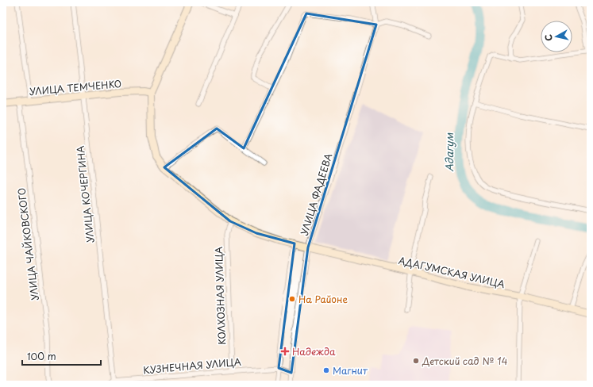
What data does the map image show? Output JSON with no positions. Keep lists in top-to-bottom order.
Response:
{
  "streets": {
    "main road": ["УЛИЦА ТЕМЧЕНКО", "АДАГУМСКАЯ УЛИЦА"],
    "street": [
      "УЛИЦА КОЧЕРГИНА",
      "УЛИЦА ФАДЕЕВА",
      "УЛИЦА ЧАЙКОВСКОГО",
      "КОЛХОЗНАЯ УЛИЦА",
      "КУЗНЕЧНАЯ УЛИЦА"
    ]
  },
  "crossings": [
    ["УЛИЦА ТЕМЧЕНКО", "УЛИЦА КОЧЕРГИНА"],
    ["УЛИЦА ТЕМЧЕНКО", "УЛИЦА ЧАЙКОВСКОГО"],
    ["УЛИЦА КОЧЕРГИНА", "КУЗНЕЧНАЯ УЛИЦА"],
    ["УЛИЦА ФАДЕЕВА", "АДАГУМСКАЯ УЛИЦА"],
    ["УЛИЦА ФАДЕЕВА", "КУЗНЕЧНАЯ УЛИЦА"],
    ["КОЛХОЗНАЯ УЛИЦА", "КУЗНЕЧНАЯ УЛИЦА"]
  ],
  "water": ["Адагум"],
  "places": {
    "other": ["На Районе", "Детский сад № 14", "Магнит"],
    "health": ["Надежда"]
  },
  "scale_bar": "100 m",
  "north": "left"
}
